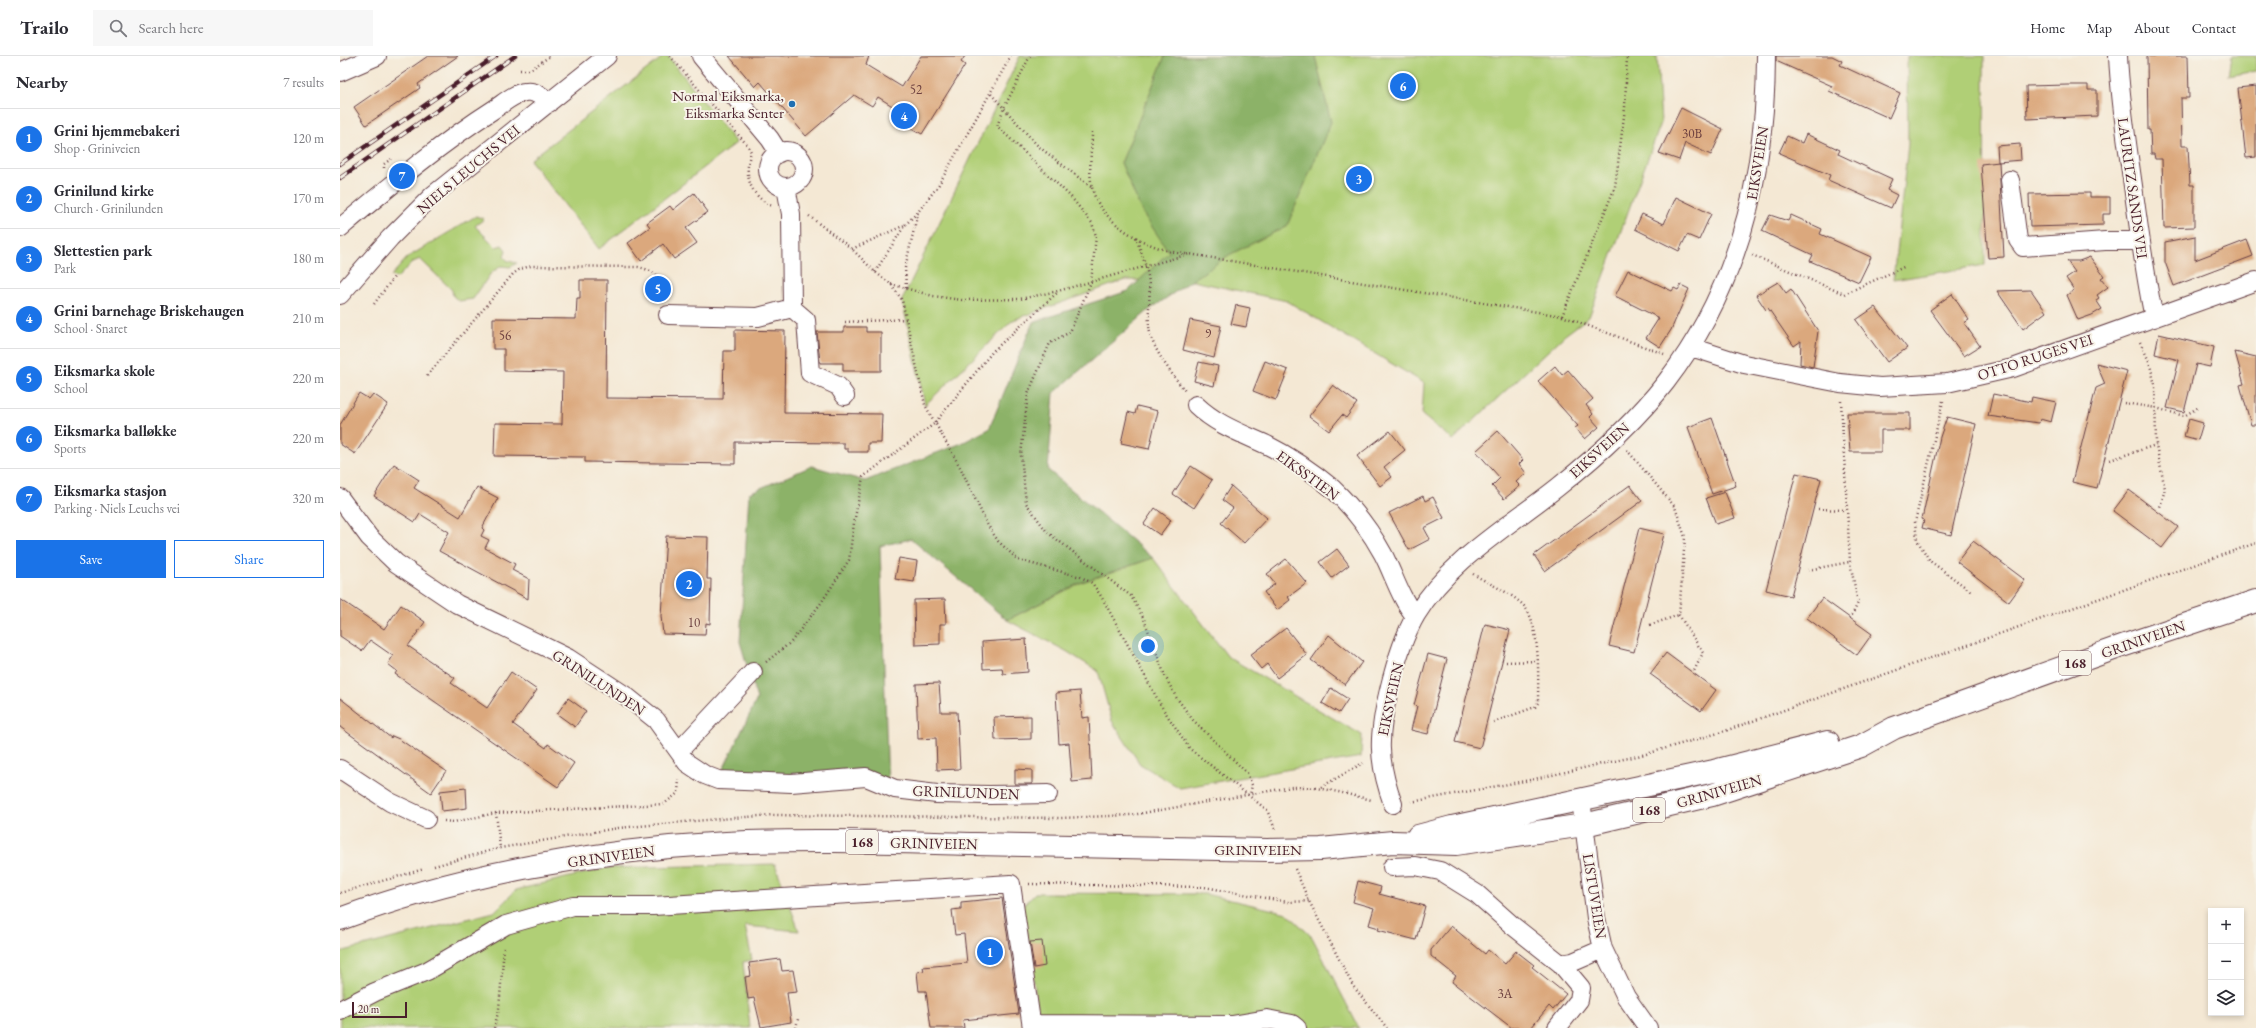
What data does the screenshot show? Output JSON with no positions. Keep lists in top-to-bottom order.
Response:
{
  "streets": {
    "main road": ["GRINIVEIEN", "168"],
    "street": [
      "EIKSVEIEN",
      "NIELS LEUCHS VEI",
      "LAURITZ SANDS VEI",
      "OTTO RUGES VEI",
      "EIKSSTIEN",
      "GRINILUNDEN",
      "LISTUVEIEN"
    ]
  },
  "crossings": [
    ["EIKSVEIEN", "OTTO RUGES VEI"],
    ["EIKSVEIEN", "EIKSSTIEN"],
    ["LAURITZ SANDS VEI", "OTTO RUGES VEI"],
    ["GRINIVEIEN", "LISTUVEIEN"]
  ],
  "places": ["Normal Eiksmarka, Eiksmarka Senter"],
  "house_numbers": [
    "52",
    "30B",
    "9",
    "56",
    "10",
    "3A"
  ],
  "scale_bar": "20 m",
  "page": {
    "header": "Trailo",
    "search": "Search here",
    "nav": [
      "Home",
      "Map",
      "About",
      "Contact"
    ],
    "heading": ["Nearby", "7 results"],
    "pins": [
      "6",
      "4",
      "7",
      "3",
      "5",
      "2",
      "1"
    ],
    "list": [
      {
        "mark": "1",
        "name": "Grini hjemmebakeri",
        "note": "Shop · Griniveien",
        "value": "120 m"
      },
      {
        "mark": "2",
        "name": "Grinilund kirke",
        "note": "Church · Grinilunden",
        "value": "170 m"
      },
      {
        "mark": "3",
        "name": "Slettestien park",
        "note": "Park",
        "value": "180 m"
      },
      {
        "mark": "4",
        "name": "Grini barnehage Briskehaugen",
        "note": "School · Snaret",
        "value": "210 m"
      },
      {
        "mark": "5",
        "name": "Eiksmarka skole",
        "note": "School",
        "value": "220 m"
      },
      {
        "mark": "6",
        "name": "Eiksmarka balløkke",
        "note": "Sports",
        "value": "220 m"
      },
      {
        "mark": "7",
        "name": "Eiksmarka stasjon",
        "note": "Parking · Niels Leuchs vei",
        "value": "320 m"
      }
    ],
    "buttons": ["Save", "Share"],
    "map_buttons": ["+", "−"],
    "scale": "20 m"
  }
}
